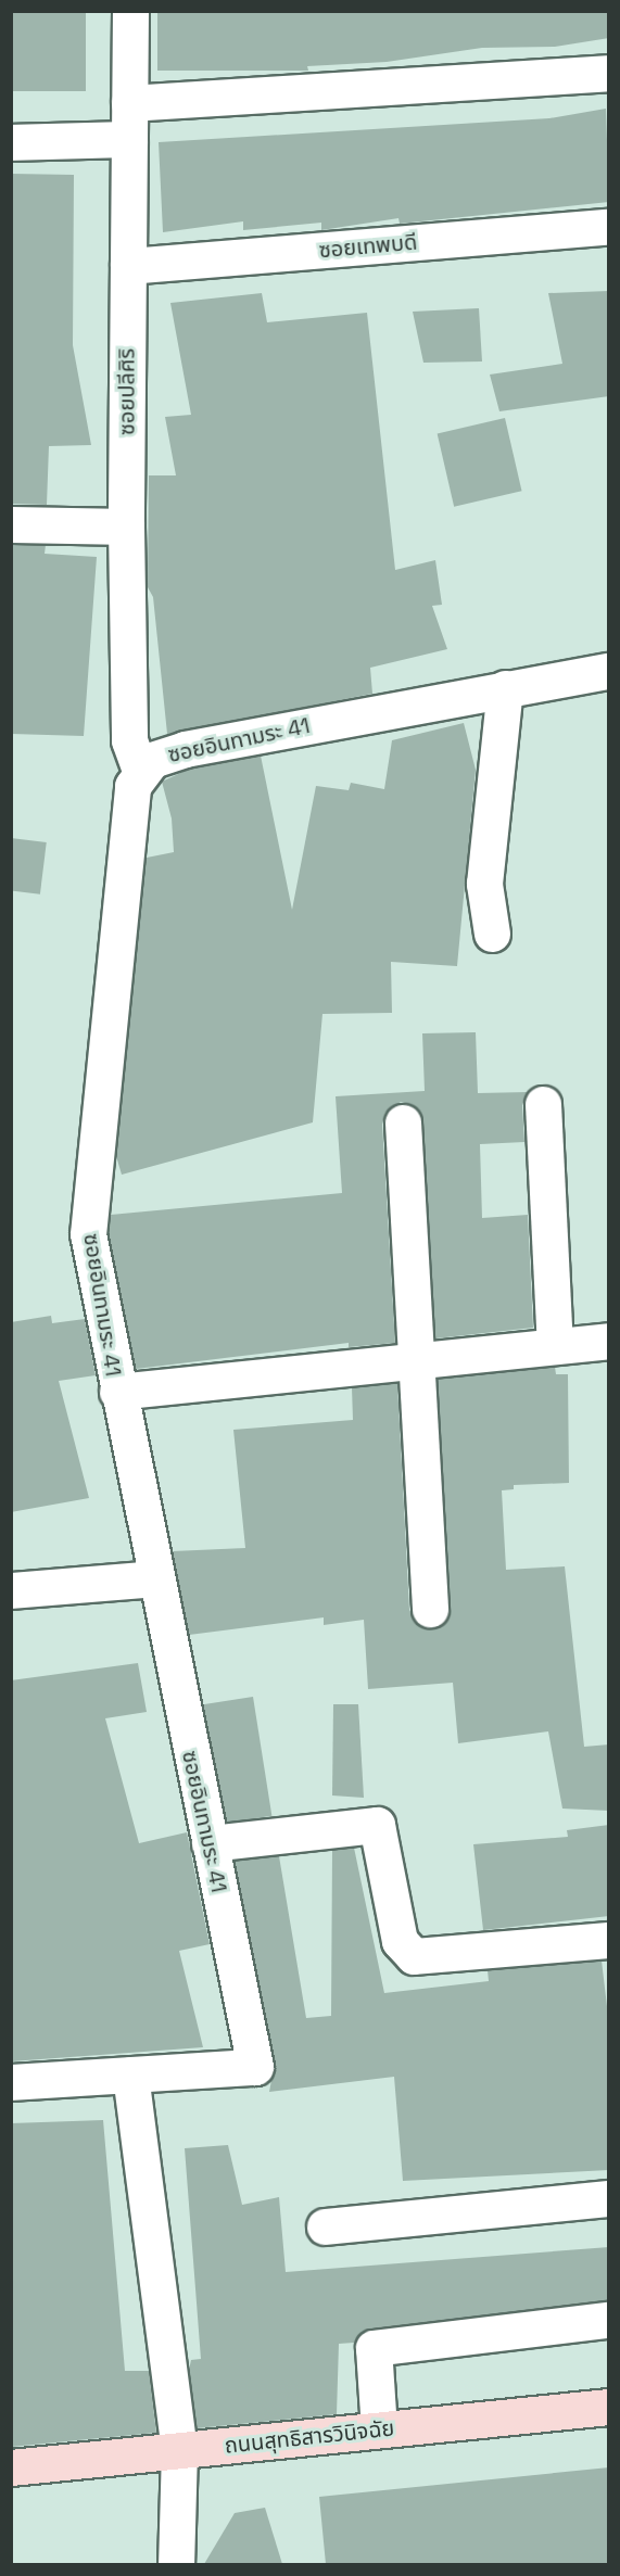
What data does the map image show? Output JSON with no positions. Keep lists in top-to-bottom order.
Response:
{
  "streets": {
    "main road": ["ถนนสุทธิสารวินิจฉัย"],
    "street": ["ซอยเทพบดี", "ซอยปลีศิริ", "ซอยอินทามระ 41"]
  },
  "crossings": [
    ["ซอยเทพบดี", "ซอยปลีศิริ"],
    ["ซอยปลีศิริ", "ซอยอินทามระ 41"]
  ]
}
